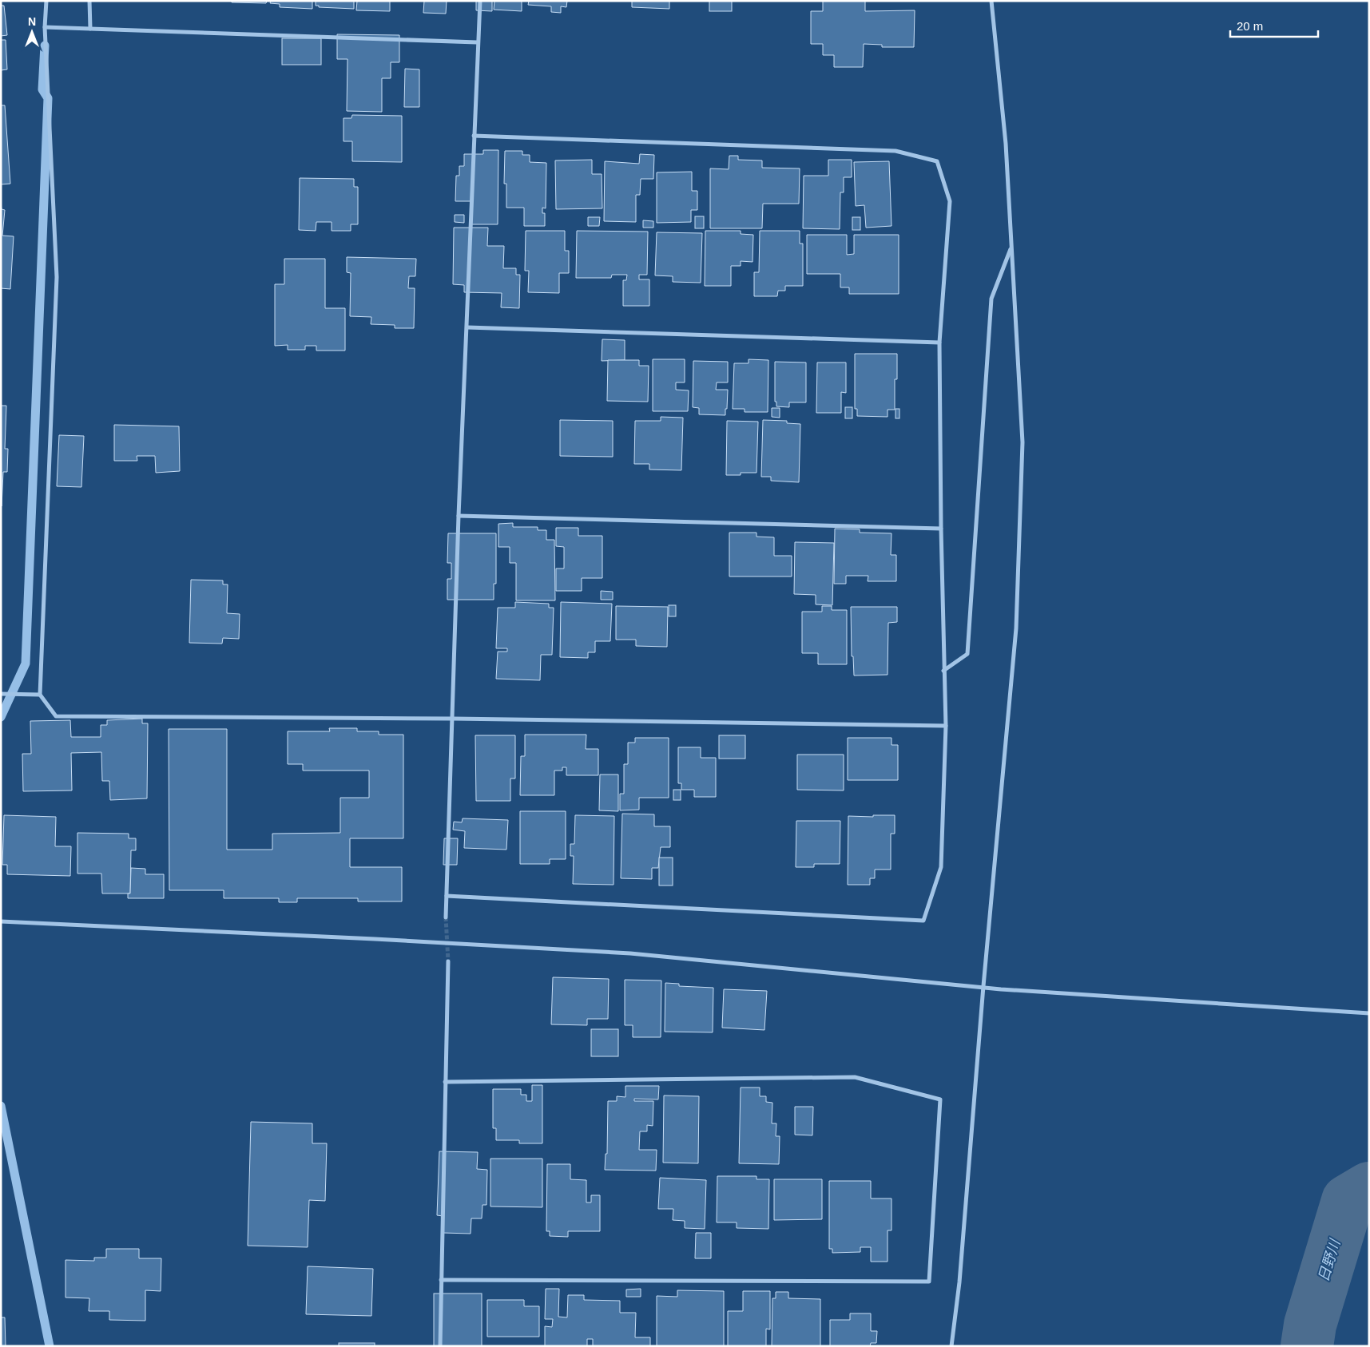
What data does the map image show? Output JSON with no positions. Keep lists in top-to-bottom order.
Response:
{
  "water": ["日野川"],
  "scale_bar": "20 m",
  "north": "top"
}
